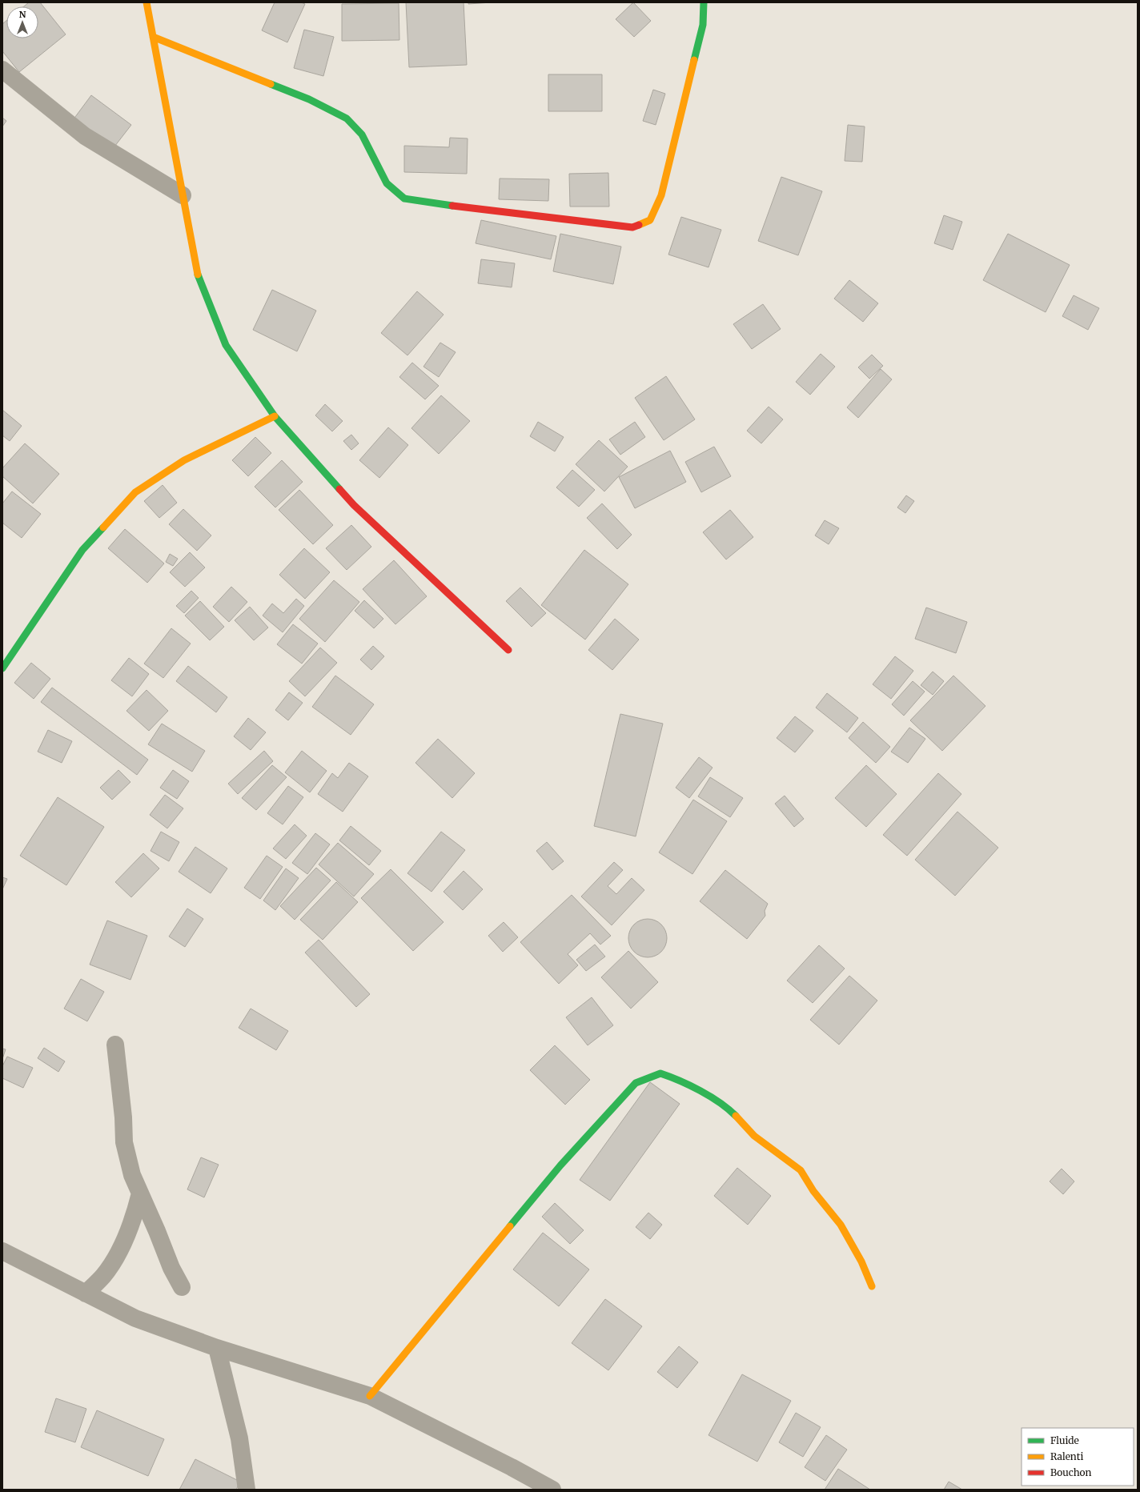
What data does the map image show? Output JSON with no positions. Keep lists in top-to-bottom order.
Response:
{
  "legend": ["Fluide", "Ralenti", "Bouchon"],
  "north": "top"
}
